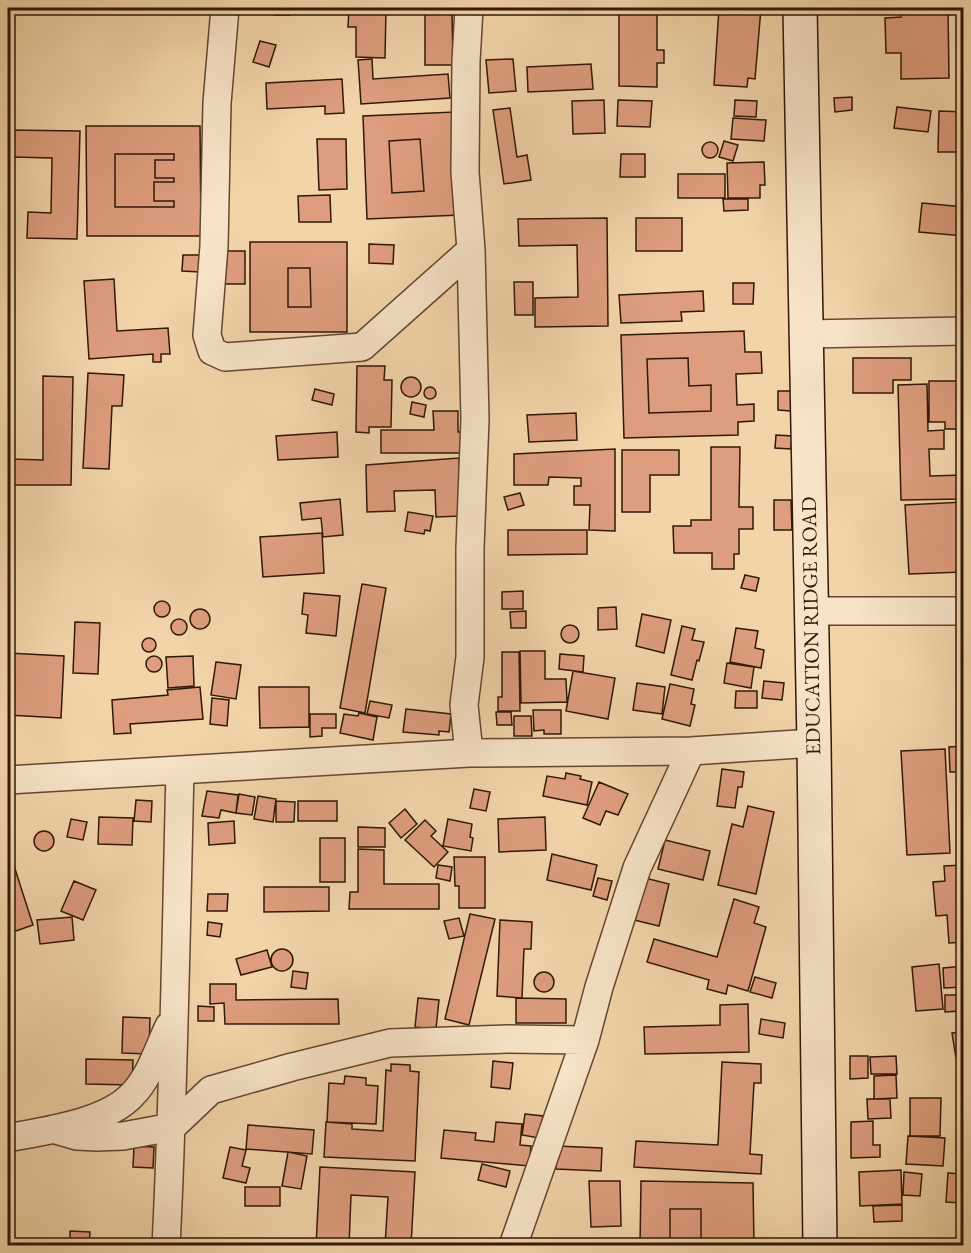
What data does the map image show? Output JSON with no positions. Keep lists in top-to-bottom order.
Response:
{
  "streets": {
    "main road": ["EDUCATION RIDGE ROAD"]
  }
}
